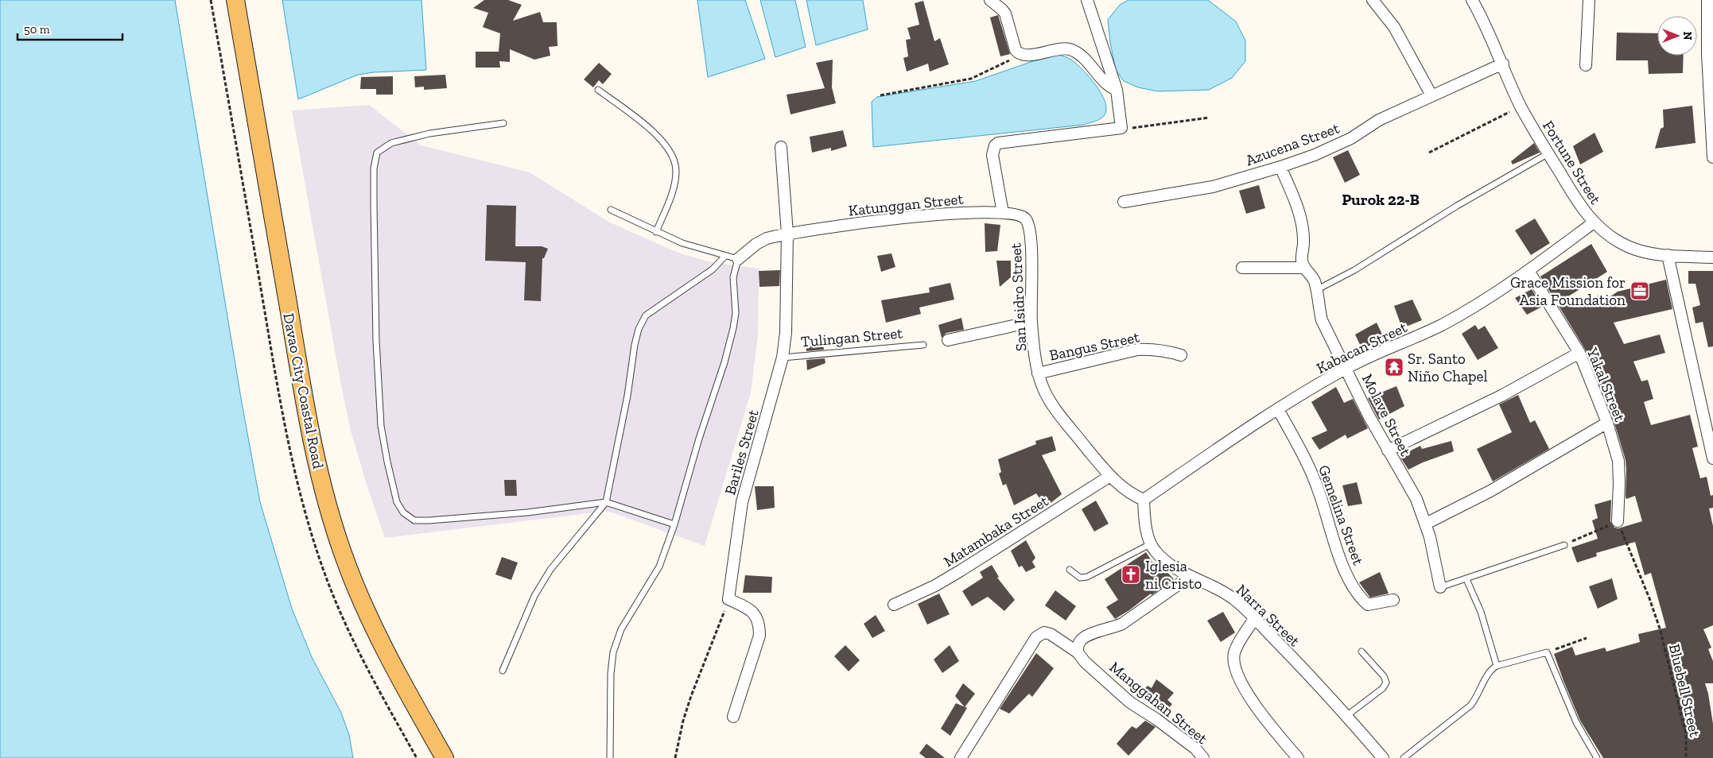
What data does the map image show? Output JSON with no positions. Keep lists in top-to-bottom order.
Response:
{
  "streets": {
    "main road": ["Davao City Coastal Road"],
    "street": [
      "Azucena Street",
      "Fortune Street",
      "Katunggan Street",
      "San Isidro Street",
      "Bangus Street",
      "Kabacan Street",
      "Yakal Street",
      "Molave Street",
      "Bariles Street",
      "Gemelina Street",
      "Matambaka Street",
      "Narra Street",
      "Manggahan Street"
    ],
    "lane": ["Tulingan Street"],
    "path": ["Bluebell Street"]
  },
  "crossings": [
    ["Azucena Street", "Fortune Street"],
    ["Fortune Street", "Kabacan Street"],
    ["Katunggan Street", "San Isidro Street"],
    ["Katunggan Street", "Bariles Street"],
    ["San Isidro Street", "Bangus Street"],
    ["San Isidro Street", "Kabacan Street"],
    ["San Isidro Street", "Matambaka Street"],
    ["Tulingan Street", "Bariles Street"],
    ["Kabacan Street", "Yakal Street"],
    ["Kabacan Street", "Molave Street"],
    ["Kabacan Street", "Gemelina Street"],
    ["Yakal Street", "Bluebell Street"]
  ],
  "districts": ["Purok 22-B"],
  "places": {
    "office": ["Grace Mission for Asia Foundation"],
    "temple": ["Sr. Santo Niño Chapel"],
    "church": ["Iglesia ni Cristo"]
  },
  "scale_bar": "50 m",
  "north": "right"
}
